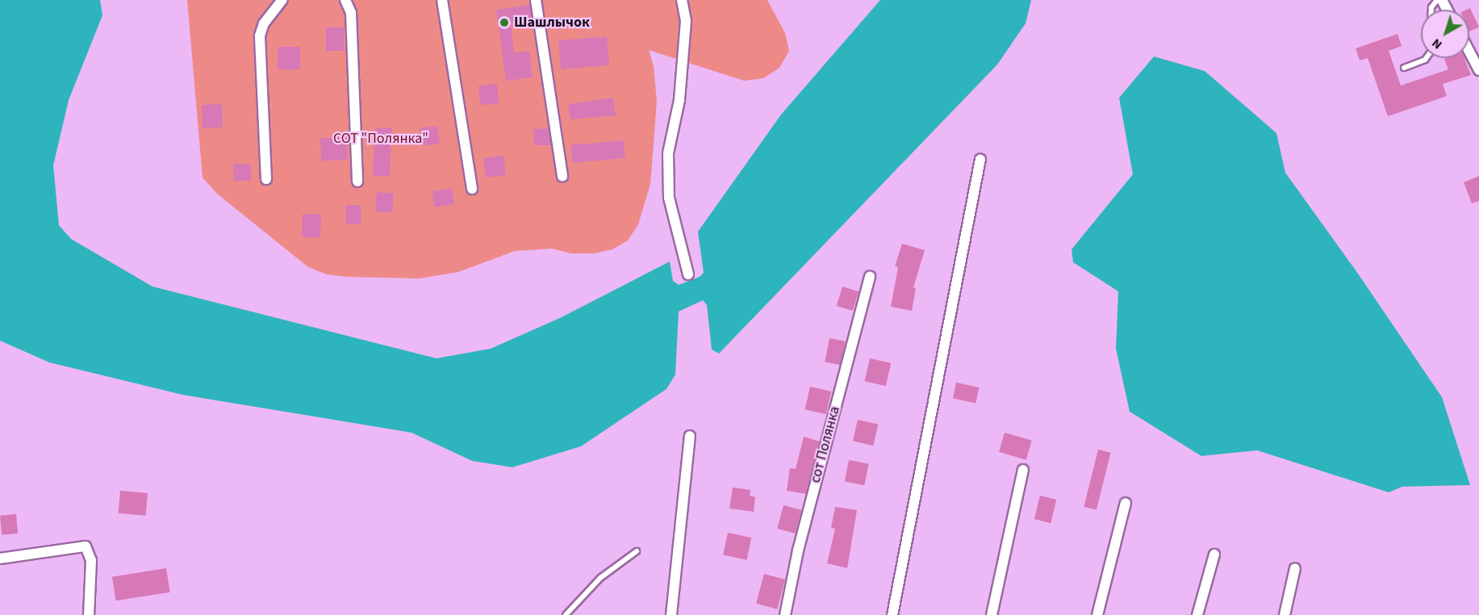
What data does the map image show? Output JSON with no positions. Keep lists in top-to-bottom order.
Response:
{
  "streets": {
    "street": ["сот Полянка"]
  },
  "parks": ["СОТ \"Полянка\""],
  "places": ["Шашлычок"],
  "north": "bottom left"
}
